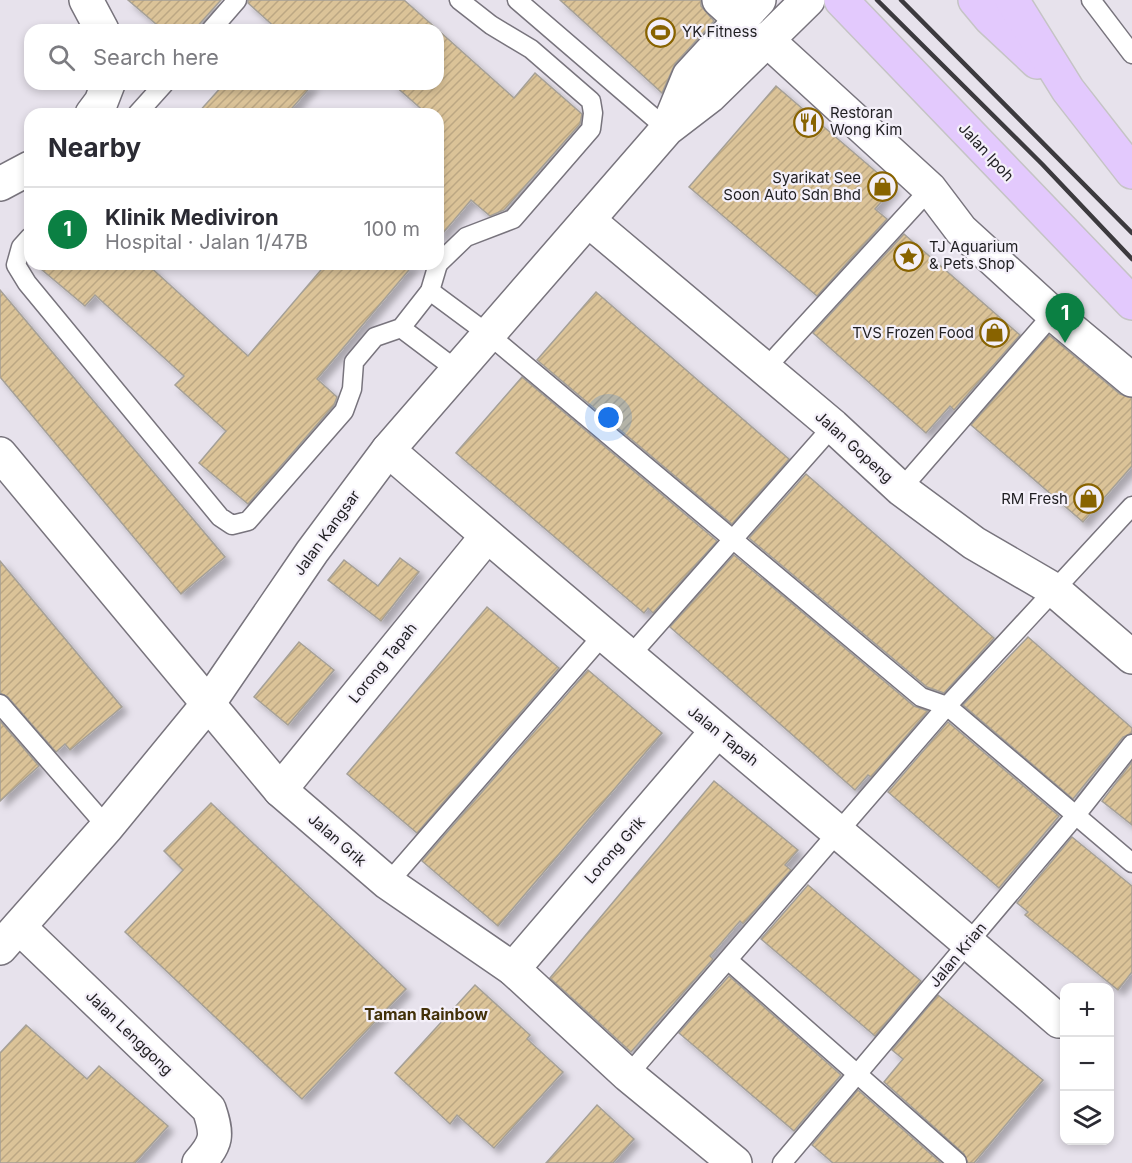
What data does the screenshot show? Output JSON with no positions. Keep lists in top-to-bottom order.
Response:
{
  "streets": {
    "main road": ["Jalan Ipoh"],
    "street": [
      "Jalan Gopeng",
      "Jalan Kangsar",
      "Lorong Tapah",
      "Jalan Tapah",
      "Jalan Grik",
      "Lorong Grik",
      "Jalan Lenggong"
    ],
    "lane": ["Jalan Krian"]
  },
  "crossings": [
    ["Jalan Gopeng", "Jalan Kangsar"],
    ["Jalan Kangsar", "Jalan Tapah"],
    ["Jalan Kangsar", "Jalan Grik"],
    ["Jalan Kangsar", "Jalan Lenggong"],
    ["Lorong Tapah", "Jalan Tapah"],
    ["Lorong Tapah", "Jalan Grik"],
    ["Jalan Tapah", "Lorong Grik"],
    ["Jalan Tapah", "Jalan Krian"],
    ["Jalan Grik", "Lorong Grik"]
  ],
  "districts": ["Taman Rainbow"],
  "places": {
    "sports": ["YK Fitness"],
    "restaurant": ["Restoran Wong Kim"],
    "shop": ["Syarikat See Soon Auto Sdn Bhd", "TVS Frozen Food", "RM Fresh"],
    "place": ["TJ Aquarium & Pets Shop"]
  },
  "page": {
    "search": "Search here",
    "heading": "Nearby",
    "list": [
      {
        "mark": "1",
        "name": "Klinik Mediviron",
        "note": "Hospital · Jalan 1/47B",
        "value": "100 m"
      }
    ],
    "pins": "1",
    "map_buttons": ["+", "−"]
  }
}
